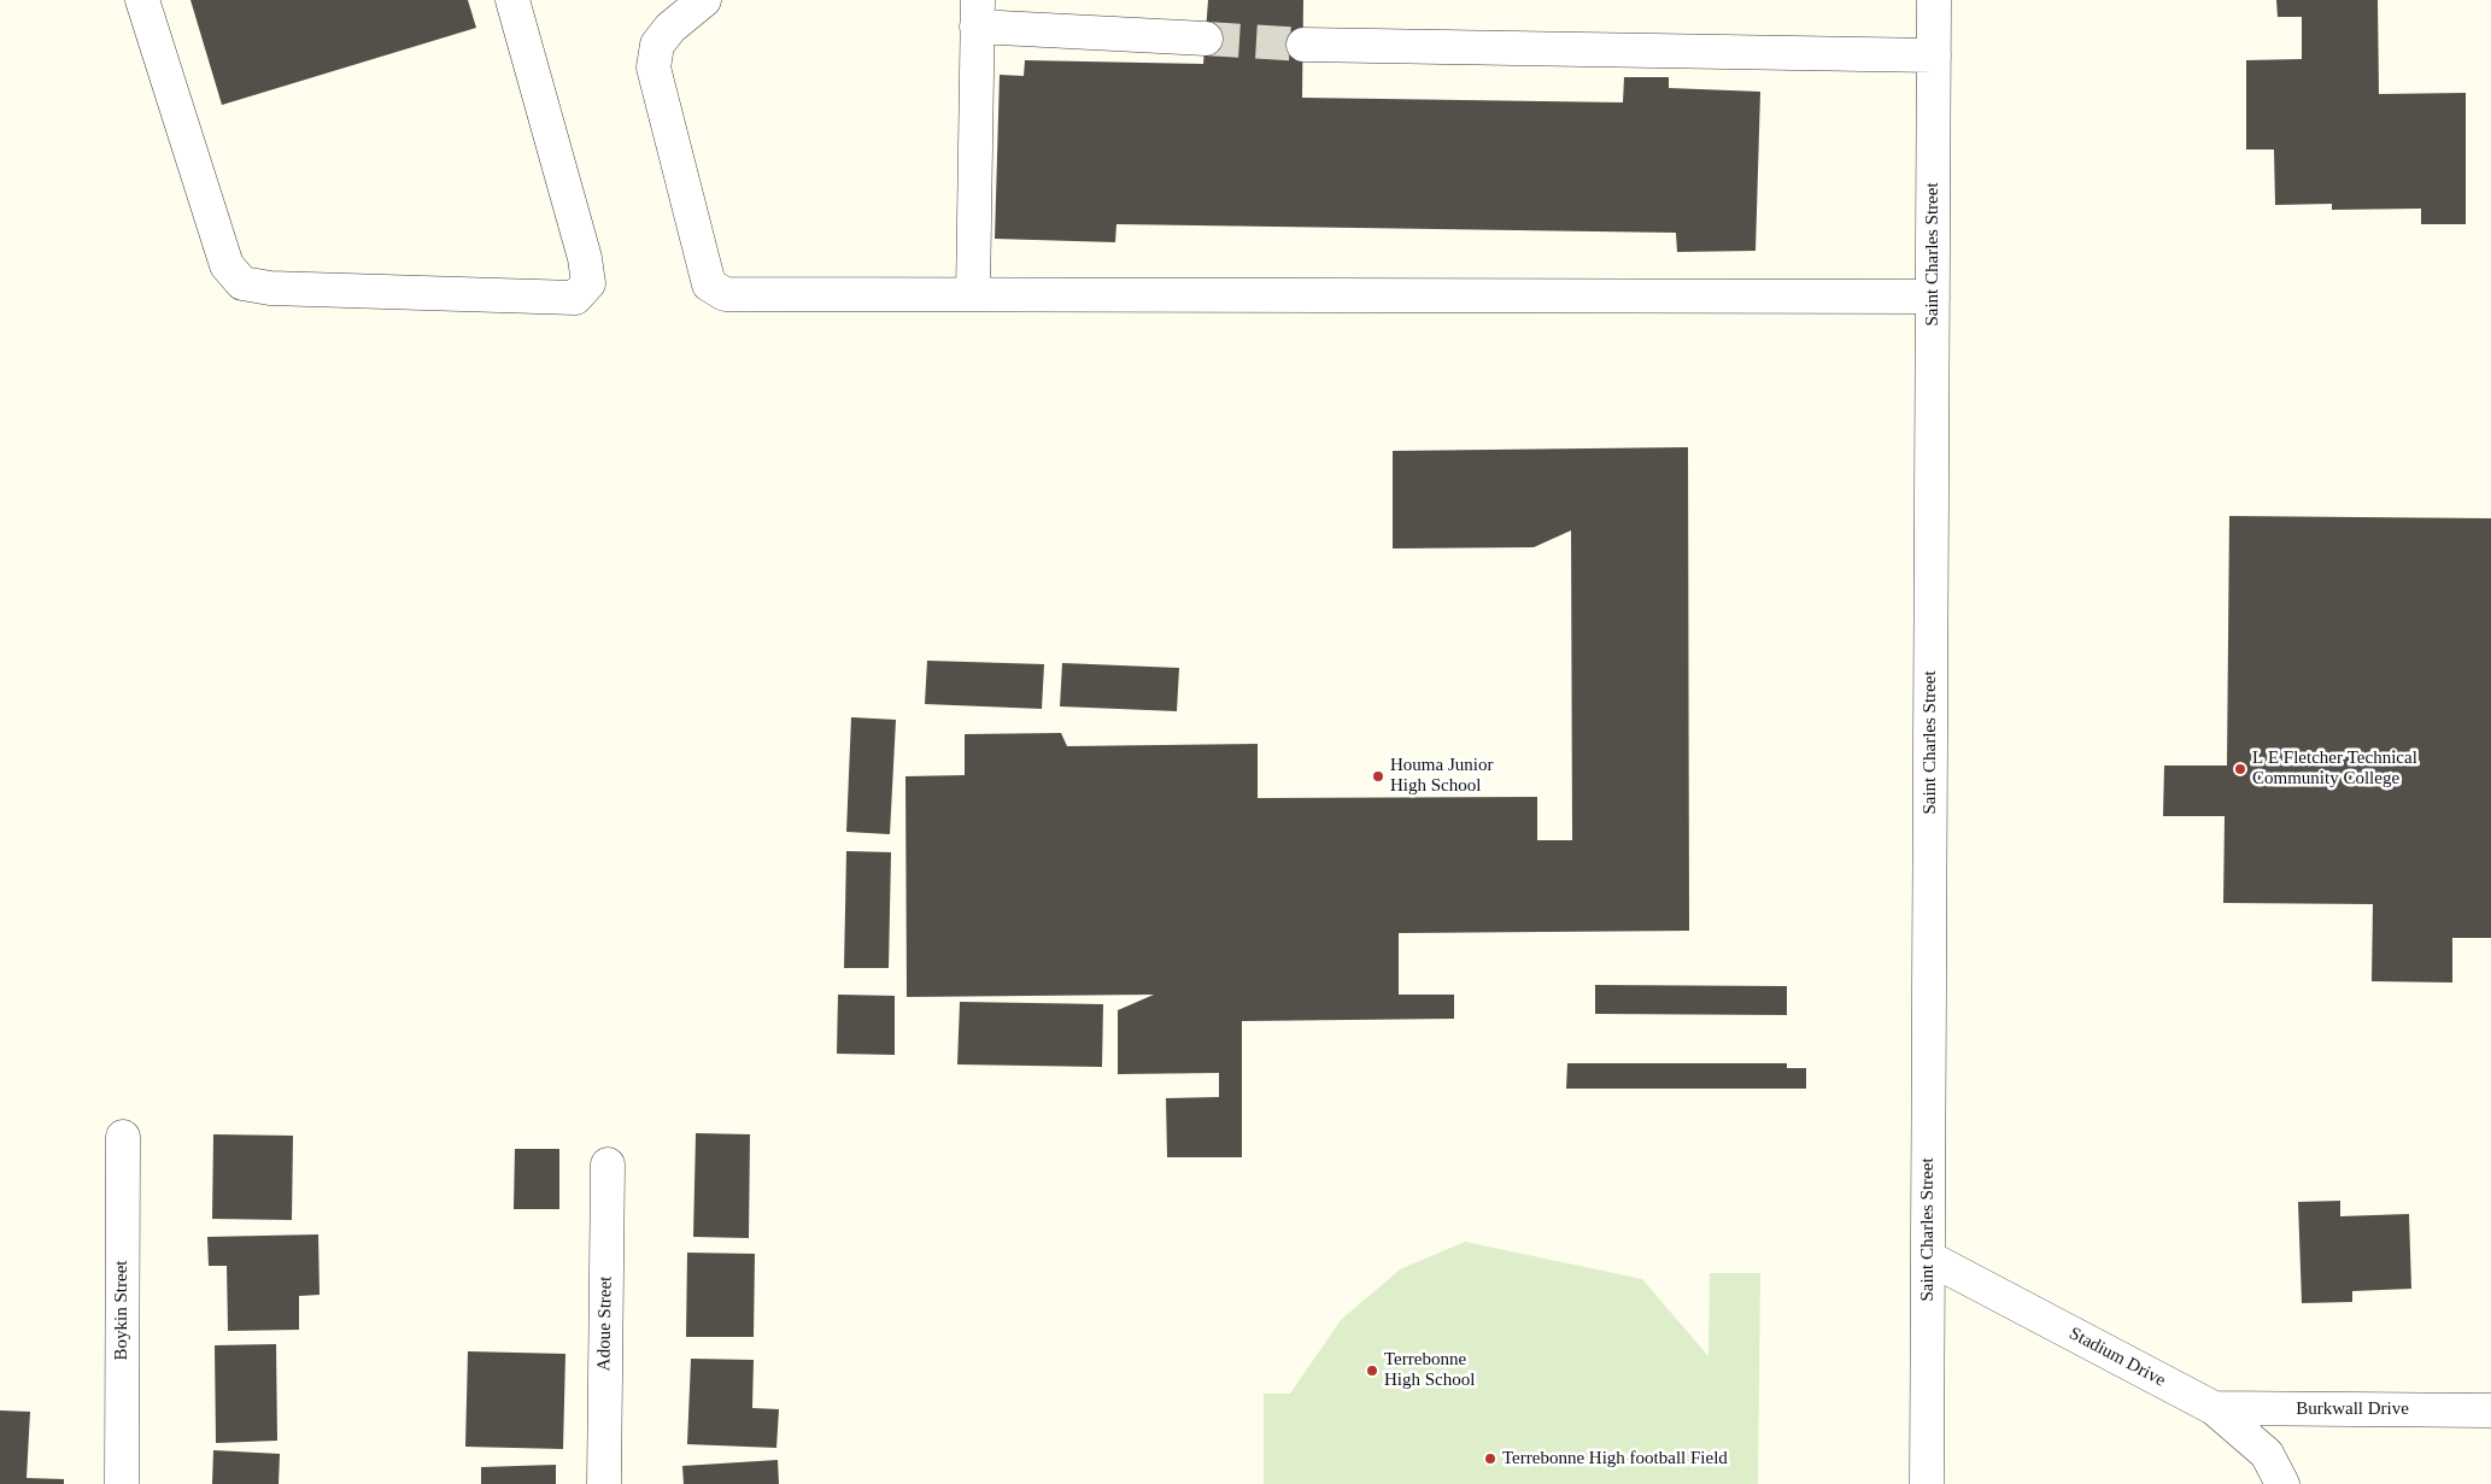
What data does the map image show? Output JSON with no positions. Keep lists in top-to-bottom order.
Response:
{
  "streets": {
    "street": [
      "Saint Charles Street",
      "Boykin Street",
      "Adoue Street",
      "Stadium Drive",
      "Burkwall Drive"
    ]
  },
  "crossings": [
    ["Saint Charles Street", "Stadium Drive"],
    ["Stadium Drive", "Burkwall Drive"]
  ],
  "places": [
    "L E Fletcher Technical Community College",
    "Houma Junior High School",
    "Terrebonne High School",
    "Terrebonne High football Field"
  ]
}
